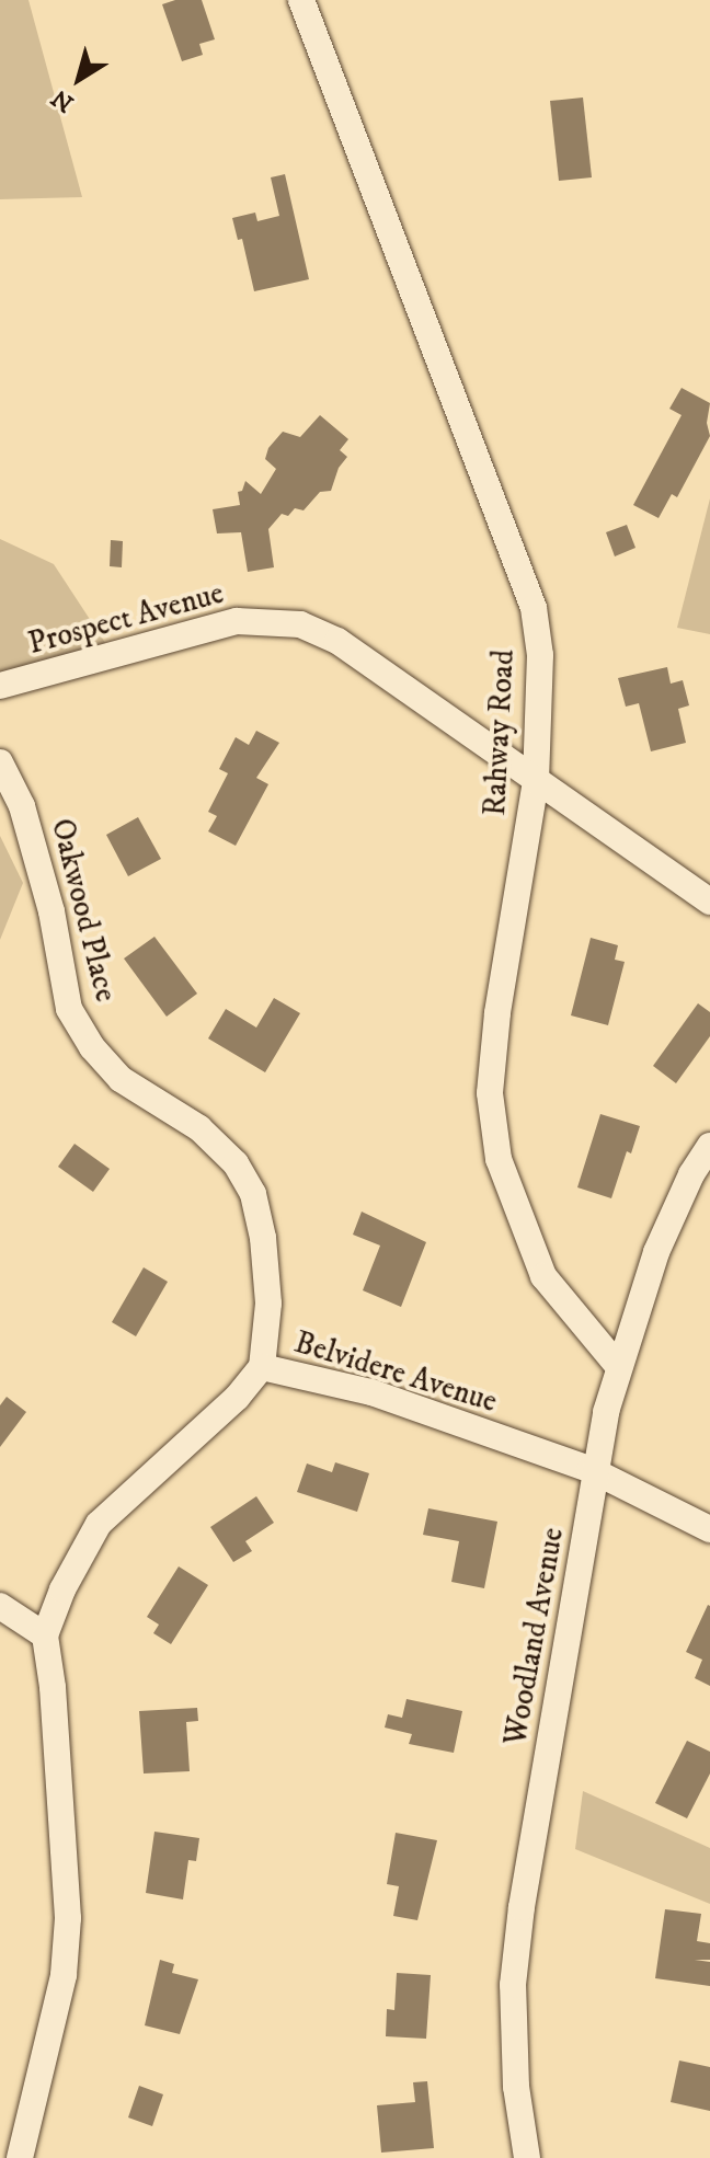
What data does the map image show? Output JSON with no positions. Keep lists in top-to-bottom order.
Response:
{
  "streets": {
    "street": [
      "Prospect Avenue",
      "Rahway Road",
      "Oakwood Place",
      "Belvidere Avenue",
      "Woodland Avenue"
    ]
  },
  "crossings": [
    ["Prospect Avenue", "Rahway Road"],
    ["Rahway Road", "Woodland Avenue"],
    ["Oakwood Place", "Belvidere Avenue"],
    ["Belvidere Avenue", "Woodland Avenue"]
  ],
  "north": "bottom left"
}
